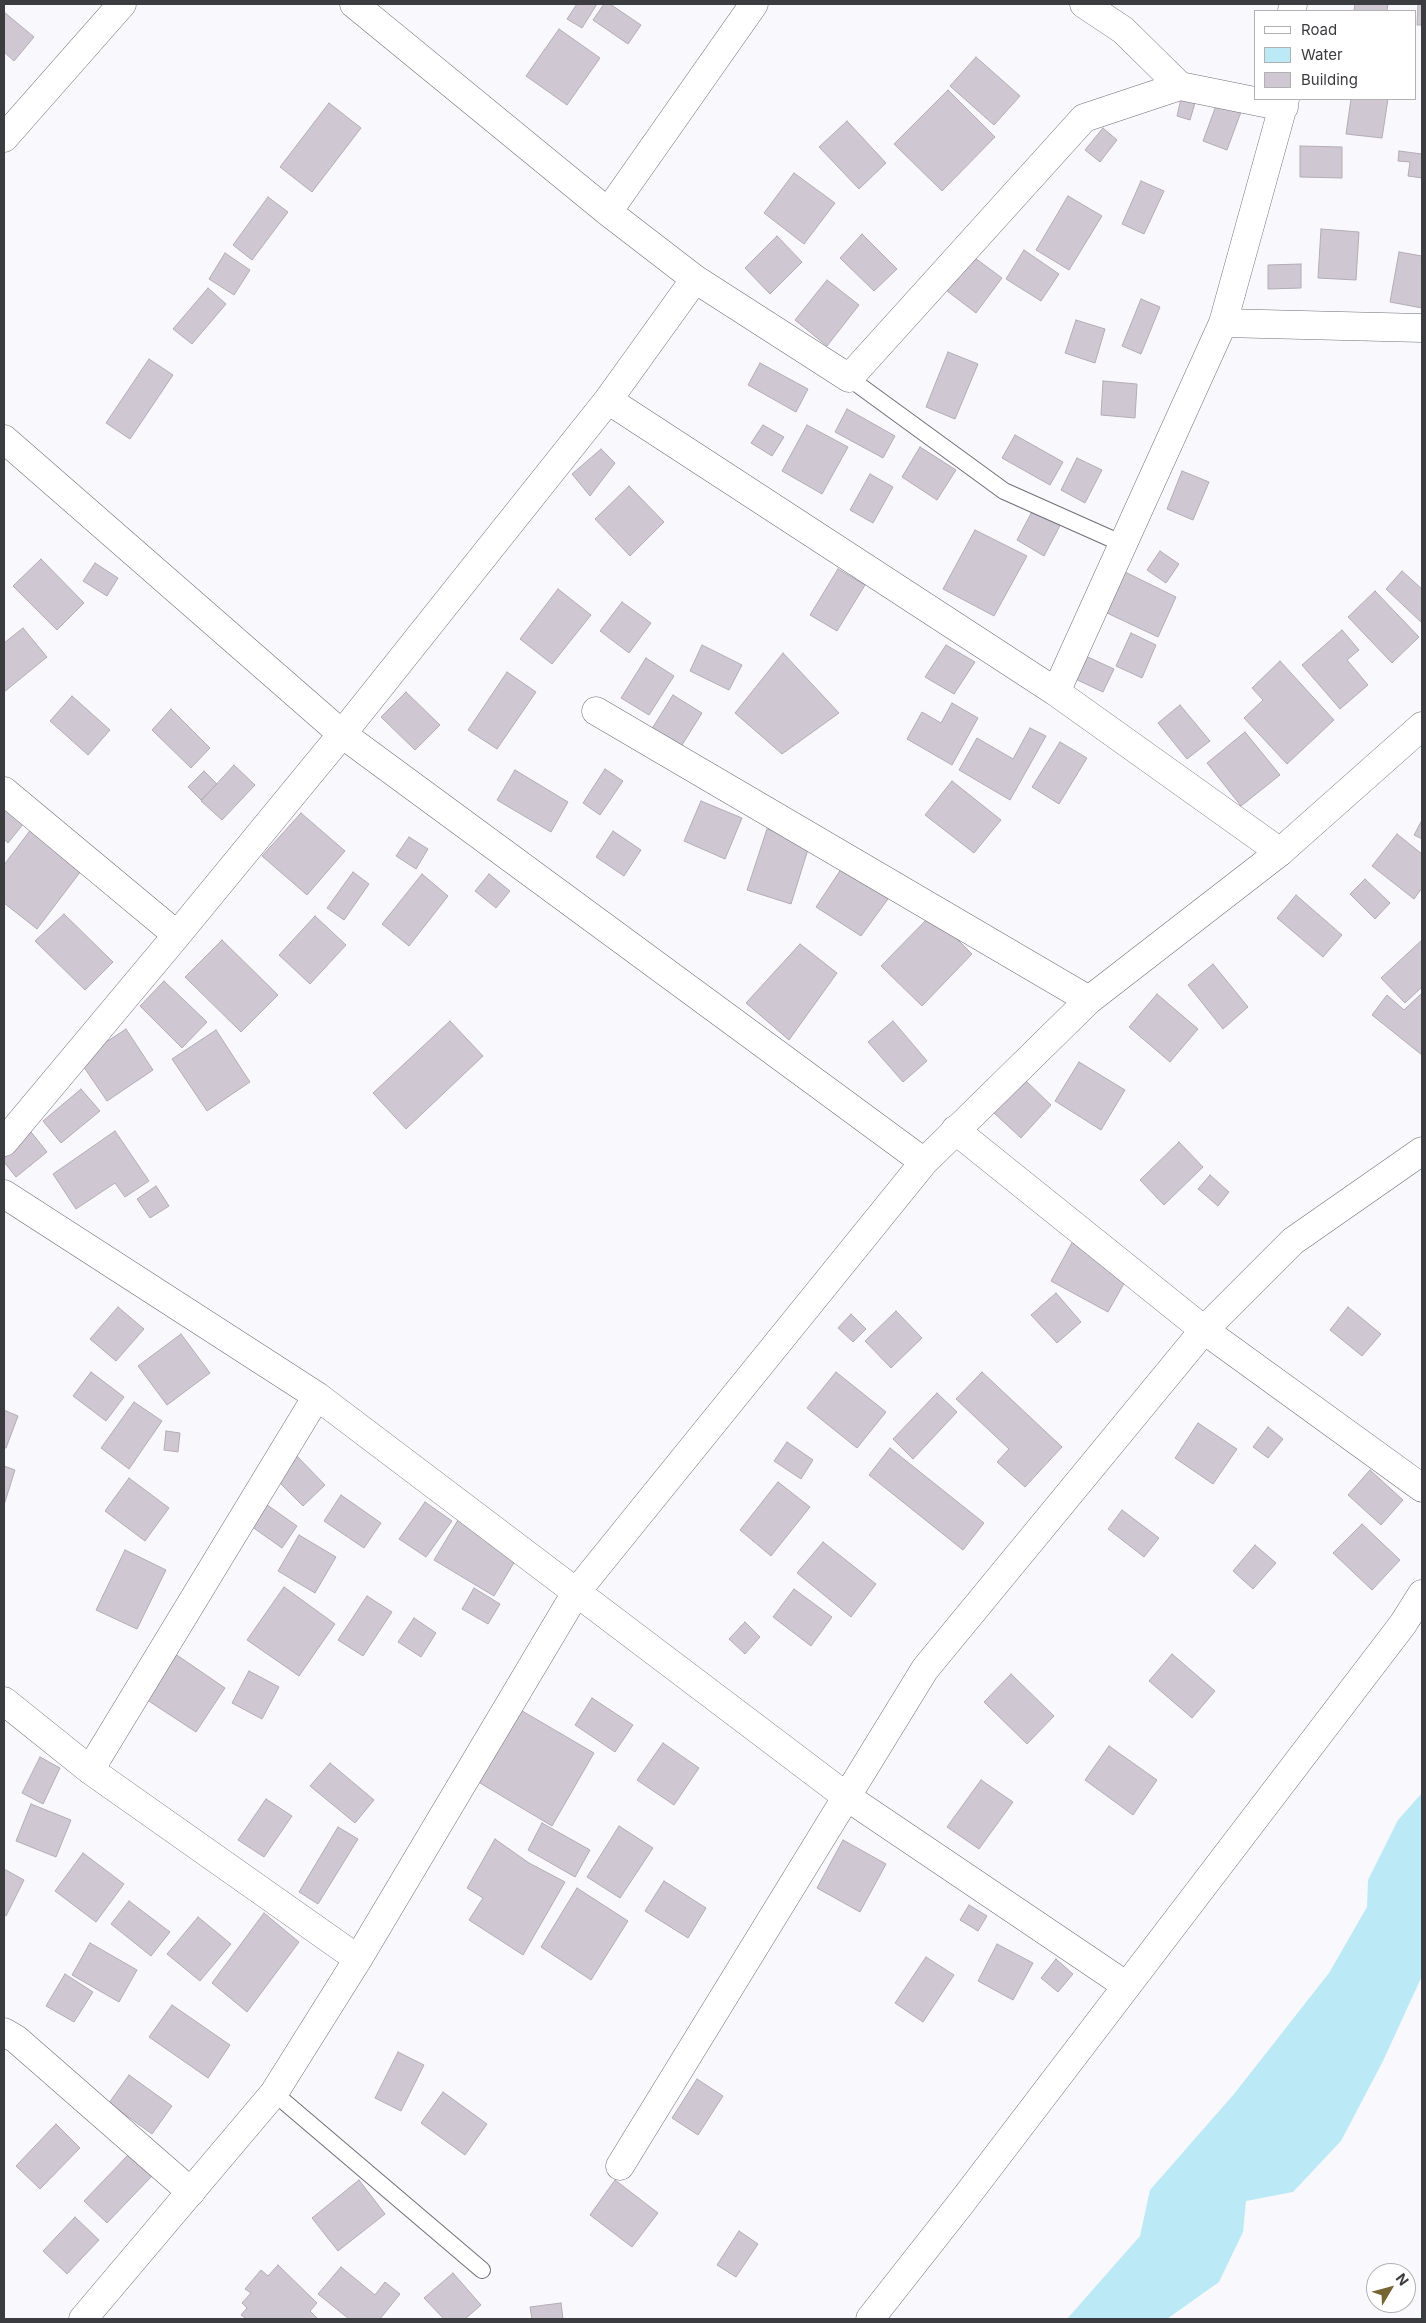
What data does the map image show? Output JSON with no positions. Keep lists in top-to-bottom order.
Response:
{
  "legend": ["Road", "Water", "Building"],
  "north": "top right"
}
